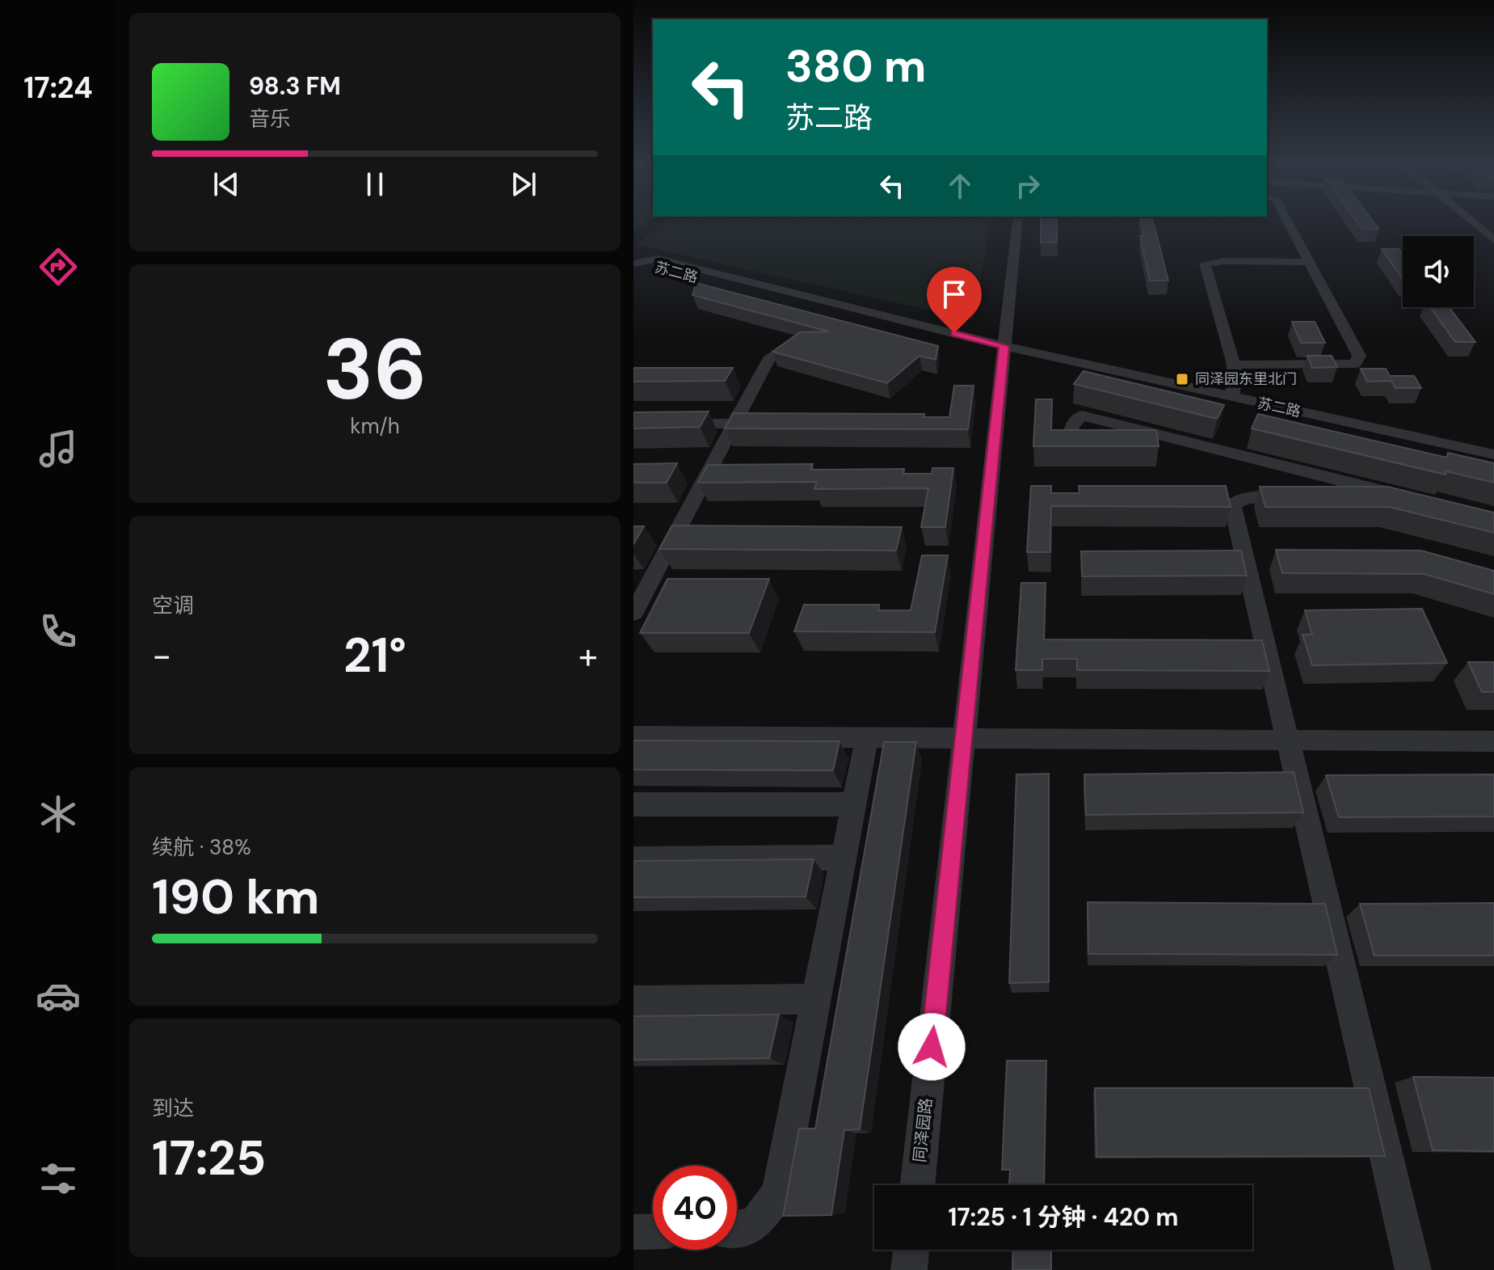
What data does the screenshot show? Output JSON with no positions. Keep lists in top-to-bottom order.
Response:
{
  "streets": {
    "street": ["苏二路", "同泽园路"]
  },
  "crossings": [
    ["苏二路", "同泽园路"]
  ],
  "places": {
    "transit": ["同泽园东里北门"]
  },
  "page": {
    "tabs": "17:24",
    "turn": ["380 m", "苏二路"],
    "song": ["98.3 FM", "音乐"],
    "tile": [
      ["36", "km/h"],
      "空调",
      ["续航 · 38%", "190 km"],
      ["到达", "17:25"]
    ],
    "heat": ["−", "21°", "+"],
    "limit": "40",
    "trip": "17:25 · 1 分钟 · 420 m"
  }
}
